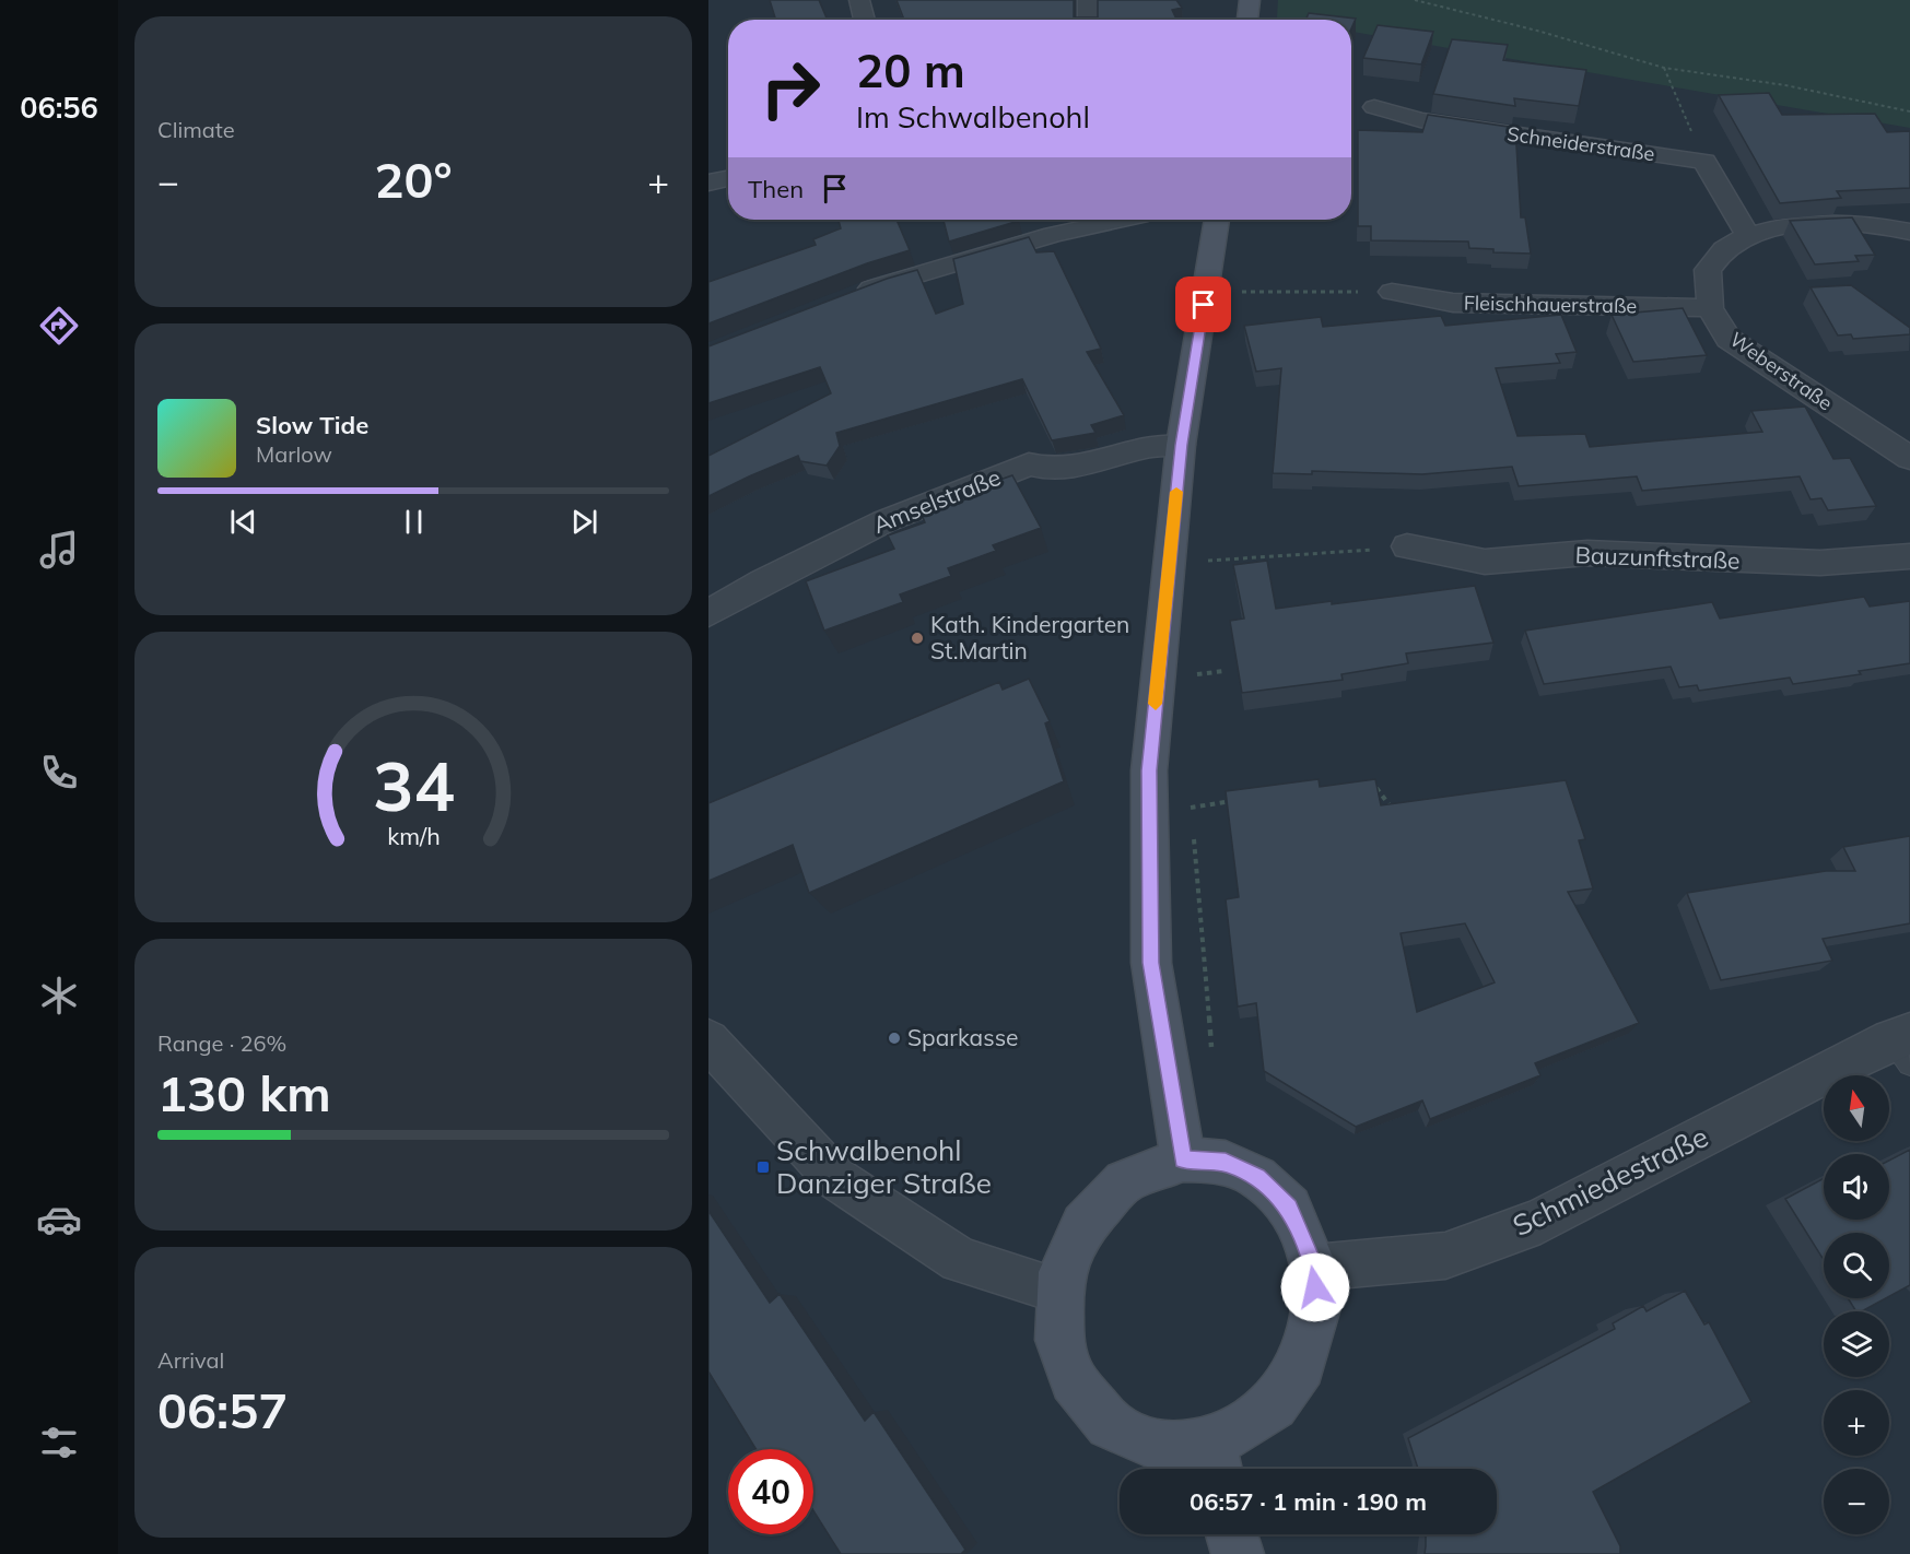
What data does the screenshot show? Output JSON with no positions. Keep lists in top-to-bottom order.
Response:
{
  "streets": {
    "street": [
      "Schneiderstraße",
      "Fleischhauerstraße",
      "Weberstraße",
      "Amselstraße",
      "Bauzunftstraße",
      "Schmiedestraße"
    ]
  },
  "crossings": [
    ["Fleischhauerstraße", "Weberstraße"]
  ],
  "places": {
    "other": ["Kath. Kindergarten St.Martin", "Sparkasse"],
    "transit": ["Schwalbenohl Danziger Straße"]
  },
  "north": "top",
  "page": {
    "tabs": "06:56",
    "tile": [
      "Climate",
      ["Range · 26%", "130 km"],
      ["Arrival", "06:57"]
    ],
    "turn": ["20 m", "Im Schwalbenohl"],
    "heat": ["−", "20°", "+"],
    "then": "Then",
    "song": ["Slow Tide", "Marlow"],
    "map_buttons": ["+", "−"],
    "limit": "40",
    "trip": "06:57 · 1 min · 190 m",
    "gauge": ["34", "km/h"]
  }
}
